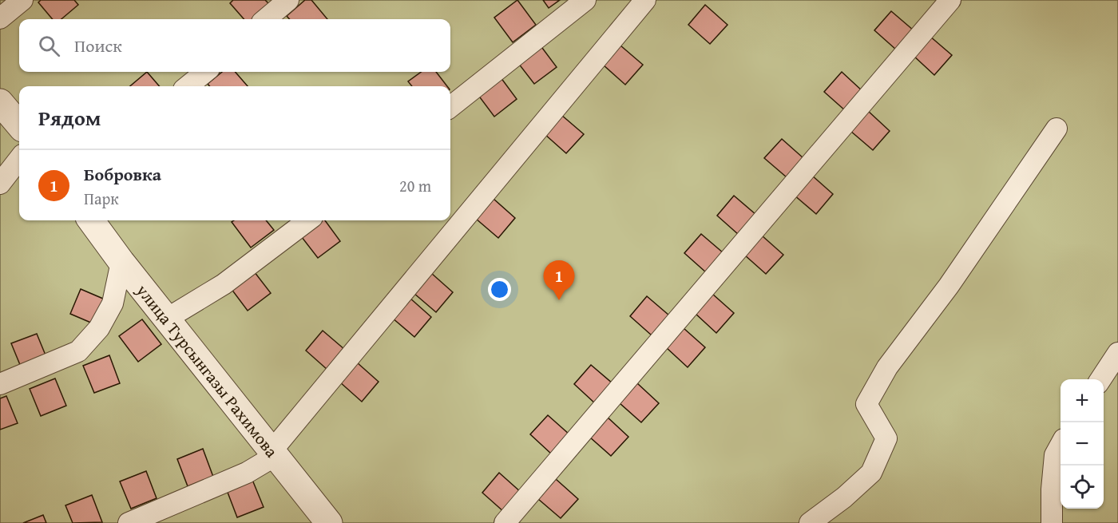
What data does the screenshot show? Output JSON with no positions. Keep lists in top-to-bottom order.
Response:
{
  "streets": {
    "street": ["улица Турсынгазы Рахимова"]
  },
  "page": {
    "search": "Поиск",
    "heading": "Рядом",
    "list": [
      {
        "mark": "1",
        "name": "Бобровка",
        "note": "Парк",
        "value": "20 m"
      }
    ],
    "pins": "1",
    "map_buttons": ["+", "−"]
  }
}
